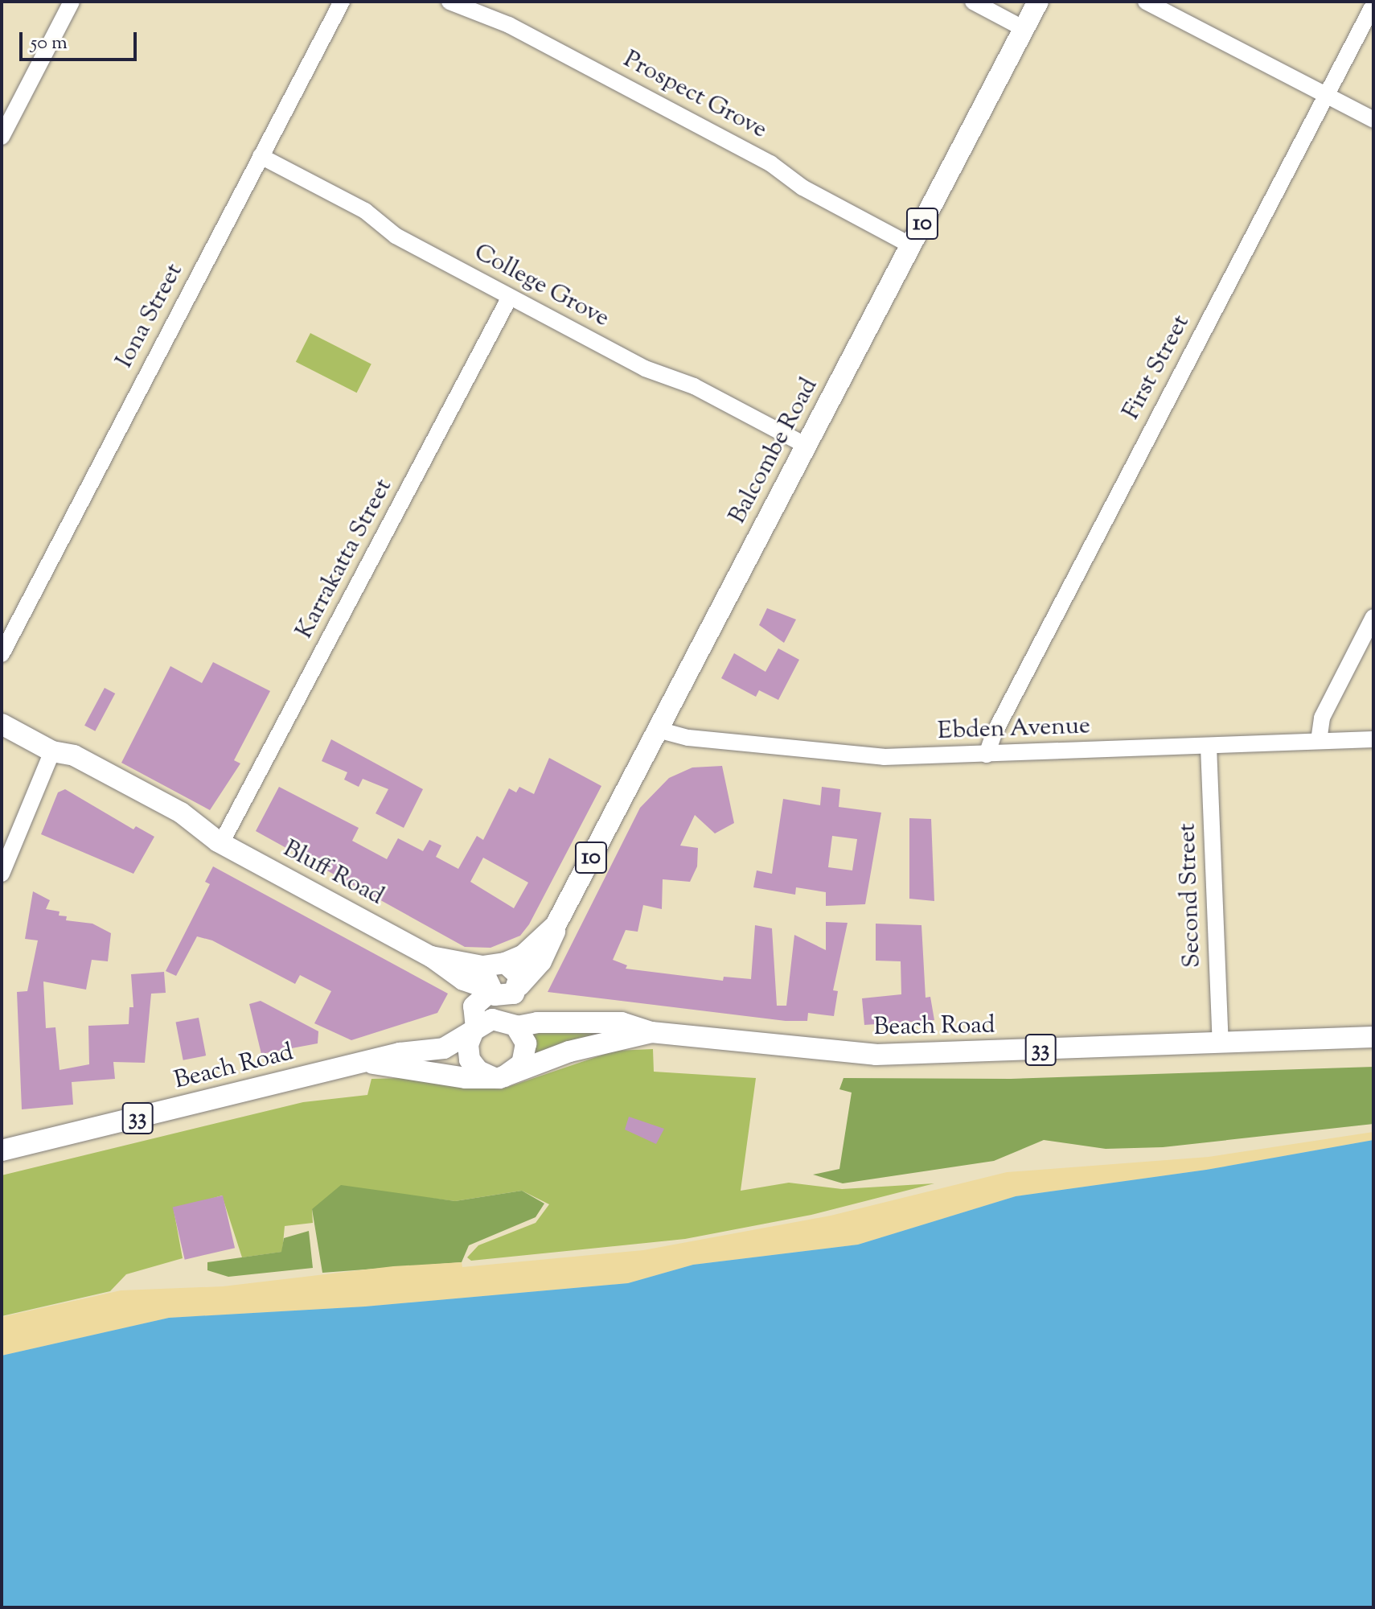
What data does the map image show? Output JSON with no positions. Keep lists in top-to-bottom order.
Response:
{
  "streets": {
    "main road": [
      "10",
      "Balcombe Road",
      "Bluff Road",
      "Beach Road",
      "33"
    ],
    "street": [
      "Prospect Grove",
      "College Grove",
      "Iona Street",
      "First Street",
      "Karrakatta Street",
      "Ebden Avenue",
      "Second Street"
    ]
  },
  "crossings": [
    ["Prospect Grove", "Balcombe Road"],
    ["College Grove", "Iona Street"],
    ["College Grove", "Balcombe Road"],
    ["College Grove", "Karrakatta Street"],
    ["First Street", "Ebden Avenue"],
    ["Balcombe Road", "Ebden Avenue"],
    ["Balcombe Road", "Bluff Road"],
    ["Karrakatta Street", "Bluff Road"],
    ["Ebden Avenue", "Second Street"],
    ["Second Street", "Beach Road"]
  ],
  "scale_bar": "50 m"
}
